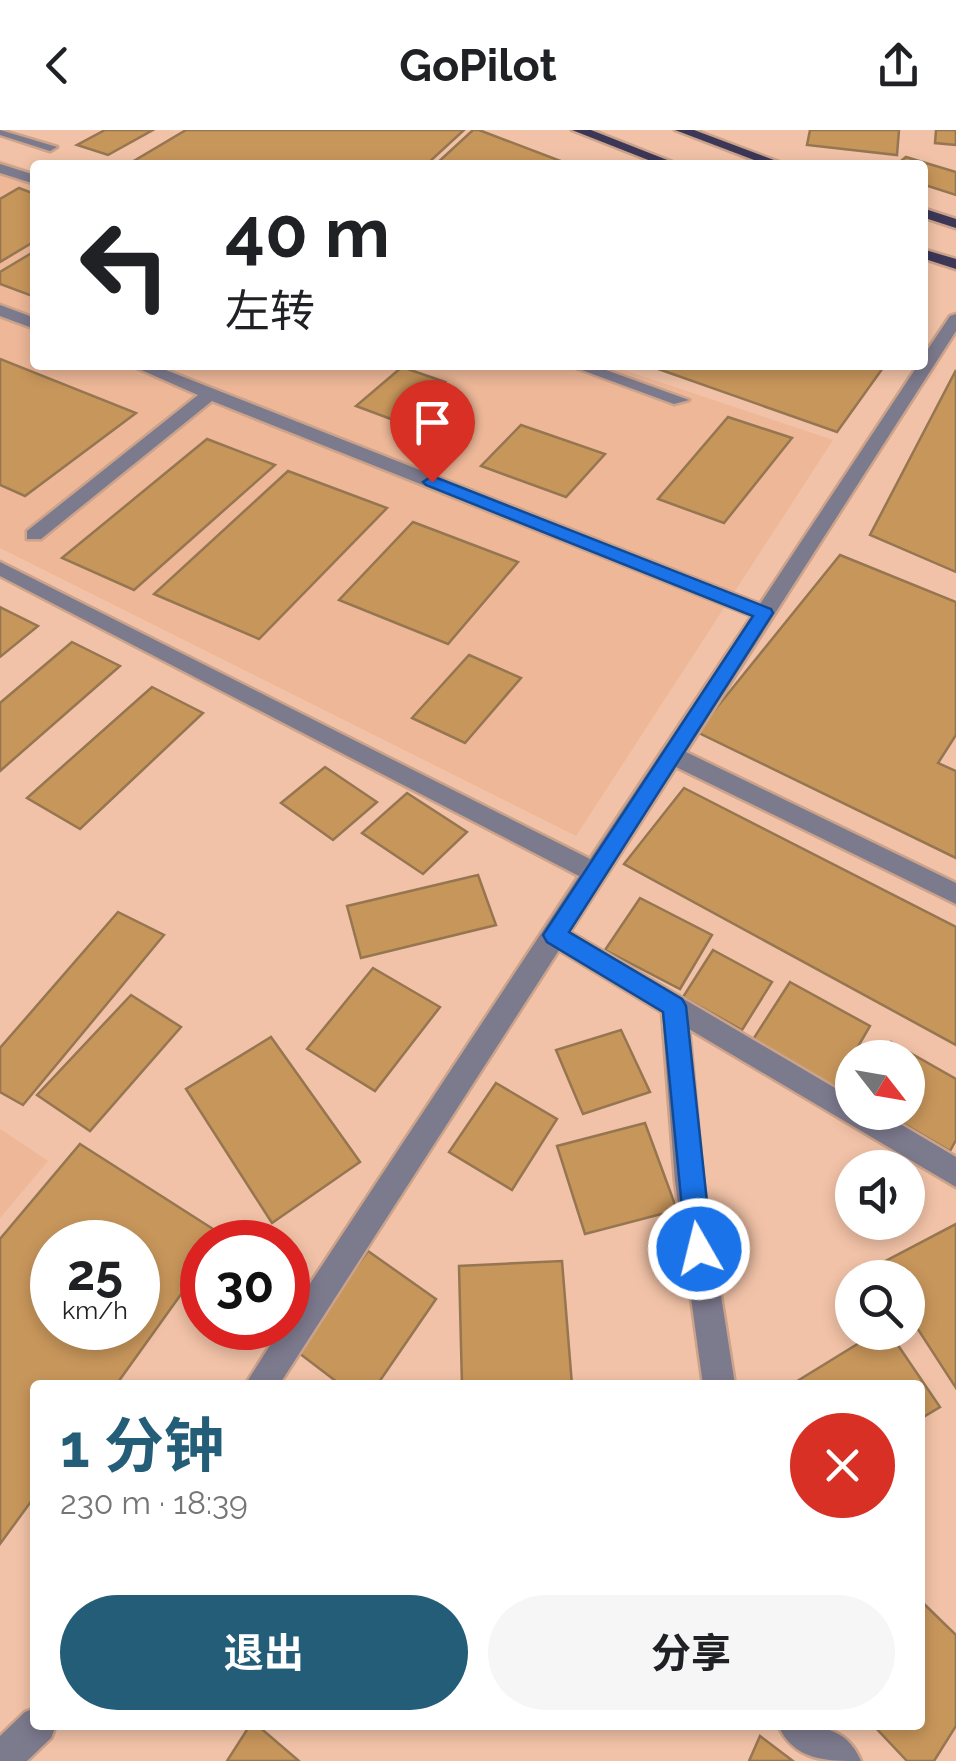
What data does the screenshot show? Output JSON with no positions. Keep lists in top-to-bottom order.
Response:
{
  "north": "bottom right",
  "page": {
    "header": "GoPilot",
    "turn": ["40 m", "左转"],
    "speed": "25 km/h",
    "limit": "30",
    "heading": ["1 分钟", "230 m · 18:39"],
    "buttons": ["退出", "分享"]
  }
}
